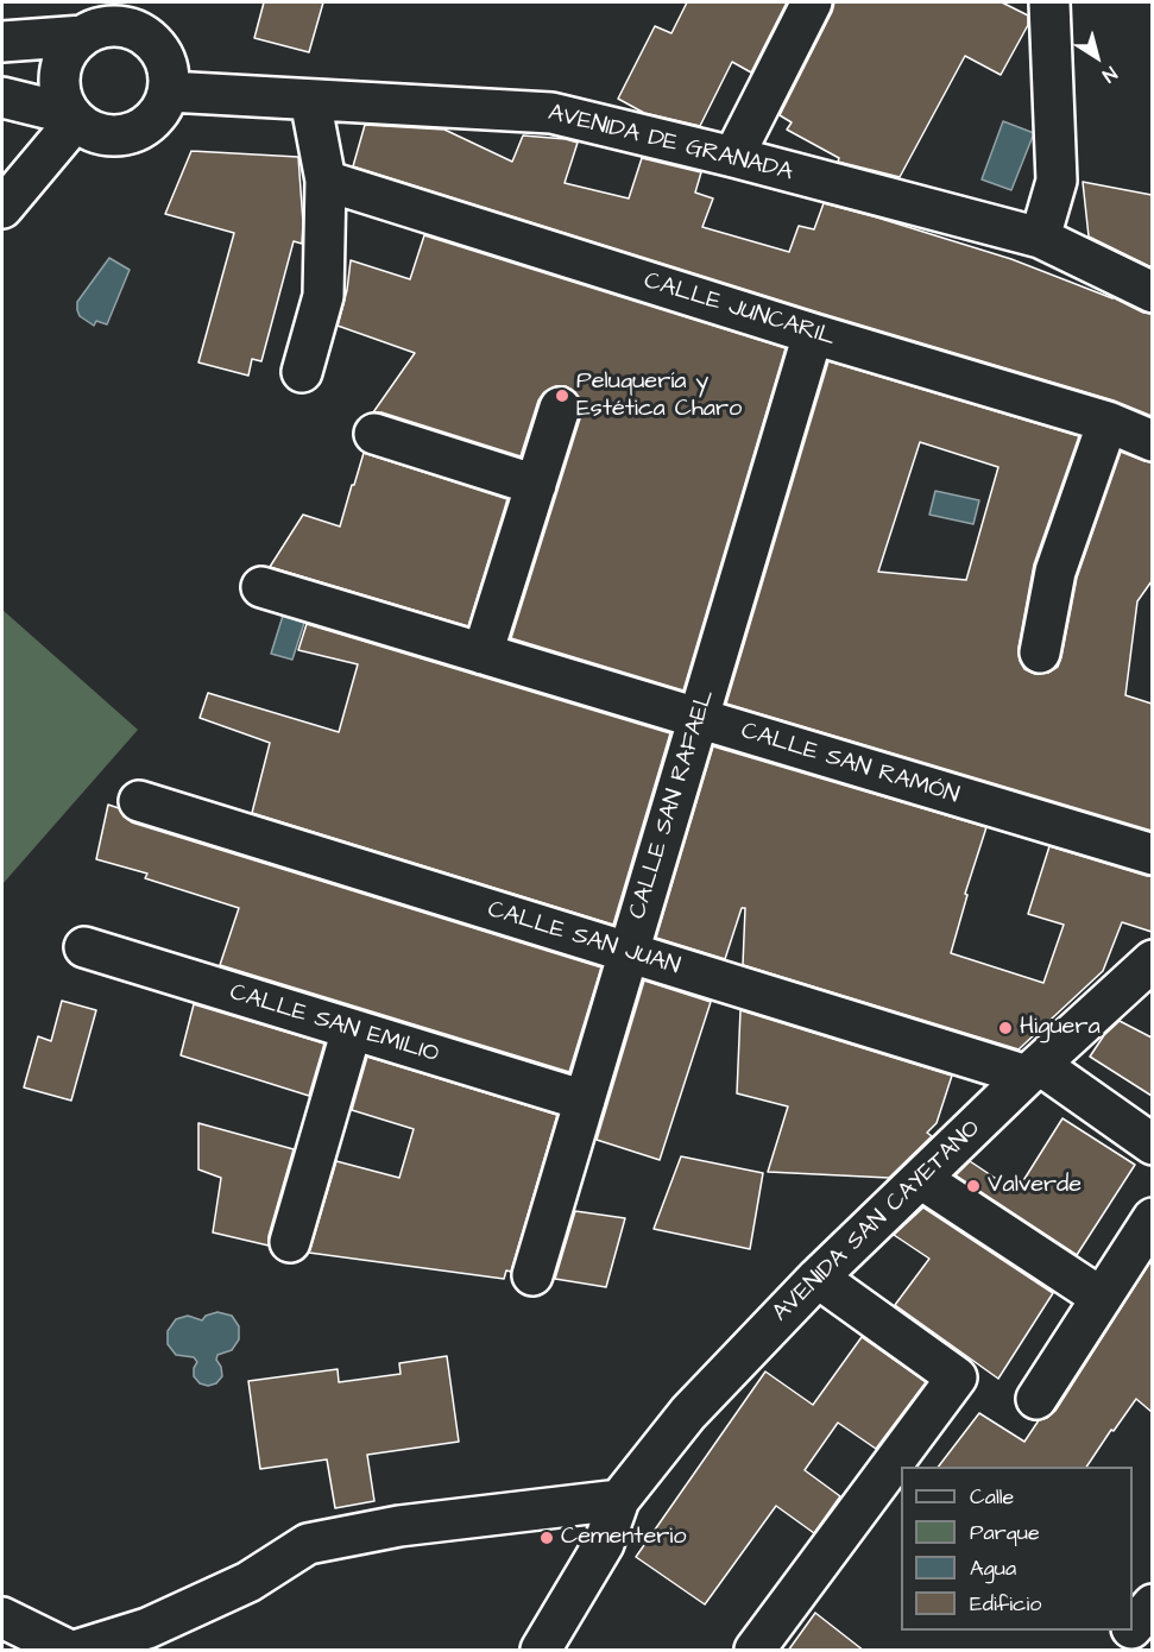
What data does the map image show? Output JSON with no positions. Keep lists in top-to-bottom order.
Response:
{
  "streets": {
    "street": [
      "AVENIDA DE GRANADA",
      "CALLE JUNCARIL",
      "CALLE SAN RAMÓN",
      "CALLE SAN RAFAEL",
      "CALLE SAN JUAN",
      "CALLE SAN EMILIO",
      "AVENIDA SAN CAYETANO"
    ]
  },
  "crossings": [
    ["CALLE JUNCARIL", "CALLE SAN RAFAEL"],
    ["CALLE SAN RAMÓN", "CALLE SAN RAFAEL"],
    ["CALLE SAN RAFAEL", "CALLE SAN JUAN"],
    ["CALLE SAN RAFAEL", "CALLE SAN EMILIO"],
    ["CALLE SAN JUAN", "AVENIDA SAN CAYETANO"]
  ],
  "places": [
    "Peluquería y Estética Charo",
    "Higuera",
    "Valverde",
    "Cementerio"
  ],
  "legend": [
    "Calle",
    "Parque",
    "Agua",
    "Edificio"
  ],
  "north": "bottom right"
}
